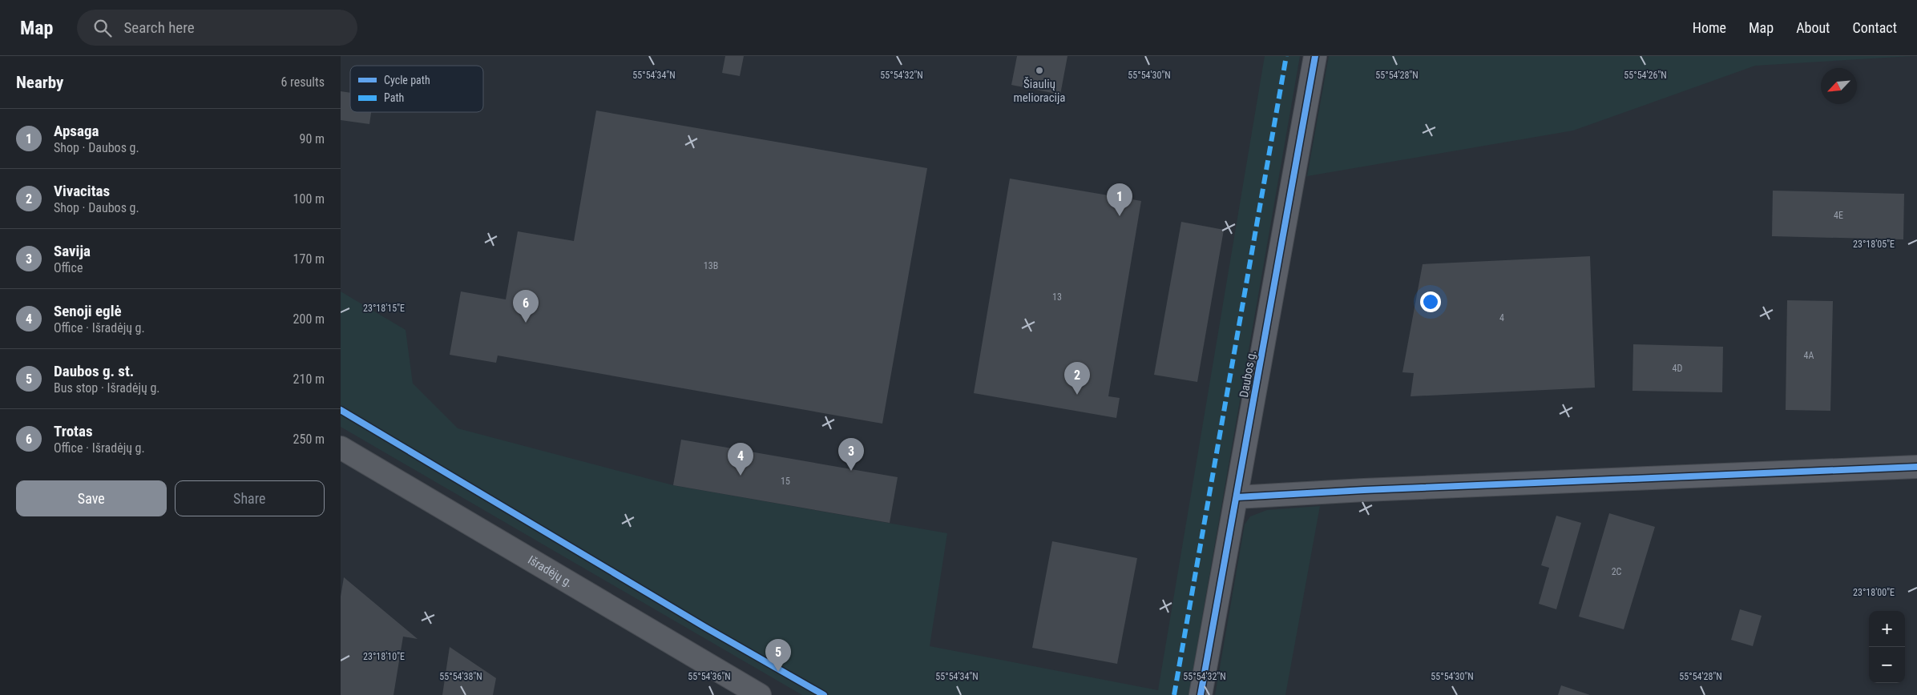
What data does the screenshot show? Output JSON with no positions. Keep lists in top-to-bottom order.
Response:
{
  "streets": {
    "main road": ["Išradėjų g."],
    "street": ["Daubos g."]
  },
  "places": ["Šiaulių melioracija"],
  "house_numbers": [
    "4E",
    "13B",
    "13",
    "4",
    "4A",
    "4D",
    "15",
    "2C"
  ],
  "legend": ["Cycle path", "Path"],
  "north": "bottom left",
  "page": {
    "header": "Map",
    "search": "Search here",
    "nav": [
      "Home",
      "Map",
      "About",
      "Contact"
    ],
    "heading": ["Nearby", "6 results"],
    "list": [
      {
        "mark": "1",
        "name": "Apsaga",
        "note": "Shop · Daubos g.",
        "value": "90 m"
      },
      {
        "mark": "2",
        "name": "Vivacitas",
        "note": "Shop · Daubos g.",
        "value": "100 m"
      },
      {
        "mark": "3",
        "name": "Savija",
        "note": "Office",
        "value": "170 m"
      },
      {
        "mark": "4",
        "name": "Senoji eglė",
        "note": "Office · Išradėjų g.",
        "value": "200 m"
      },
      {
        "mark": "5",
        "name": "Daubos g. st.",
        "note": "Bus stop · Išradėjų g.",
        "value": "210 m"
      },
      {
        "mark": "6",
        "name": "Trotas",
        "note": "Office · Išradėjų g.",
        "value": "250 m"
      }
    ],
    "pins": [
      "1",
      "6",
      "2",
      "3",
      "4",
      "5"
    ],
    "buttons": ["Save", "Share"],
    "map_buttons": ["+", "−"]
  },
  "coordinates": [
    "55°54'34\"N",
    "55°54'32\"N",
    "55°54'30\"N",
    "55°54'28\"N",
    "55°54'26\"N",
    "23°18'05\"E",
    "23°18'15\"E",
    "23°18'00\"E",
    "23°18'10\"E",
    "55°54'38\"N",
    "55°54'36\"N"
  ]
}
